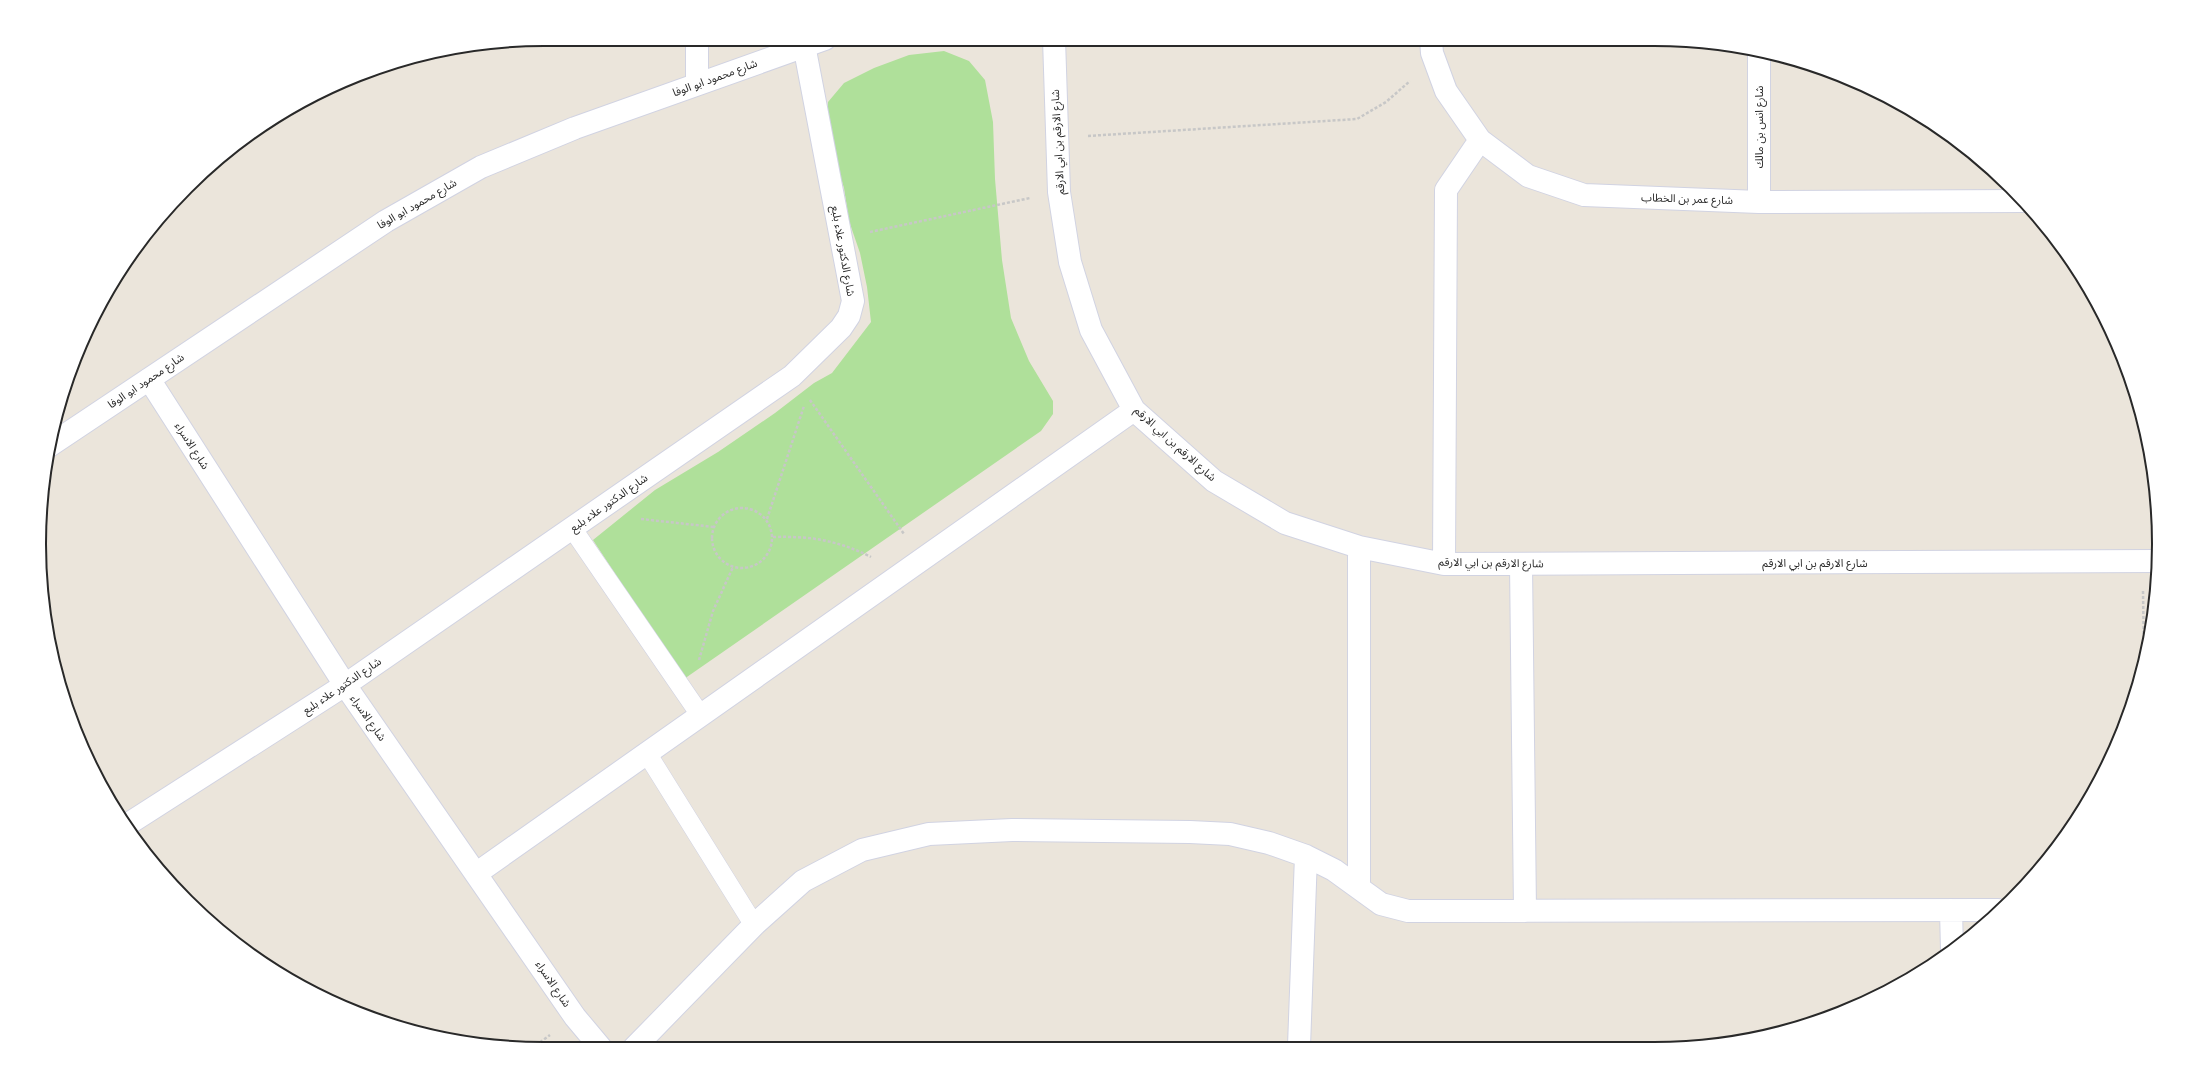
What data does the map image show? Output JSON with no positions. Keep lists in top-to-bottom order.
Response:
{
  "streets": {
    "street": [
      "شارع محمود ابو الوفا",
      "شارع انس بن مالك",
      "شارع الارقم بن ابي الارقم",
      "شارع عمر بن الخطاب",
      "شارع الدكتور علاء بلبع",
      "شارع الاسراء"
    ]
  },
  "crossings": [
    ["شارع محمود ابو الوفا", "شارع الاسراء"],
    ["شارع انس بن مالك", "شارع عمر بن الخطاب"],
    ["شارع الدكتور علاء بلبع", "شارع الاسراء"]
  ]
}
